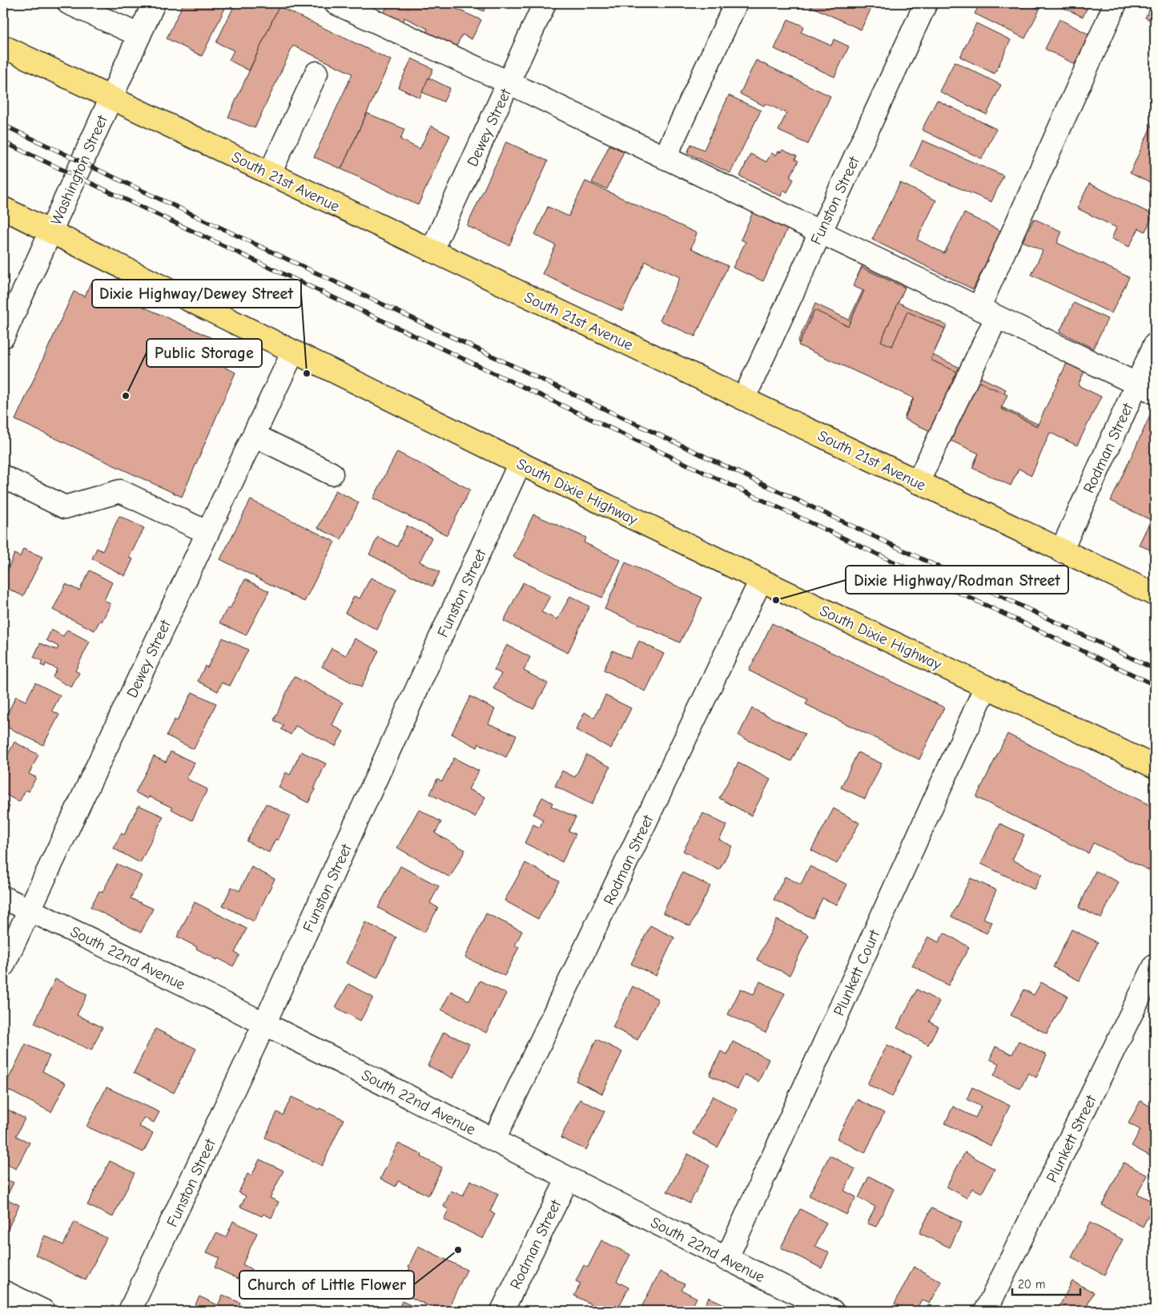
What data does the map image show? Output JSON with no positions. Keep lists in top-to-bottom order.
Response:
{
  "streets": {
    "main road": ["South 21st Avenue", "South Dixie Highway"],
    "street": [
      "Dewey Street",
      "Washington Street",
      "Funston Street",
      "Rodman Street",
      "South 22nd Avenue",
      "Plunkett Court",
      "Plunkett Street"
    ]
  },
  "crossings": [
    ["Dewey Street", "South 21st Avenue"],
    ["Dewey Street", "South Dixie Highway"],
    ["Dewey Street", "South 22nd Avenue"],
    ["Washington Street", "South 21st Avenue"],
    ["Washington Street", "South Dixie Highway"],
    ["South 21st Avenue", "Funston Street"],
    ["South 21st Avenue", "Rodman Street"],
    ["Funston Street", "South Dixie Highway"],
    ["Funston Street", "South 22nd Avenue"],
    ["Rodman Street", "South Dixie Highway"],
    ["Rodman Street", "South 22nd Avenue"],
    ["South Dixie Highway", "Plunkett Court"],
    ["South 22nd Avenue", "Plunkett Court"]
  ],
  "places": [
    "Dixie Highway/Dewey Street",
    "Public Storage",
    "Dixie Highway/Rodman Street",
    "Church of Little Flower"
  ],
  "scale_bar": "20 m"
}
